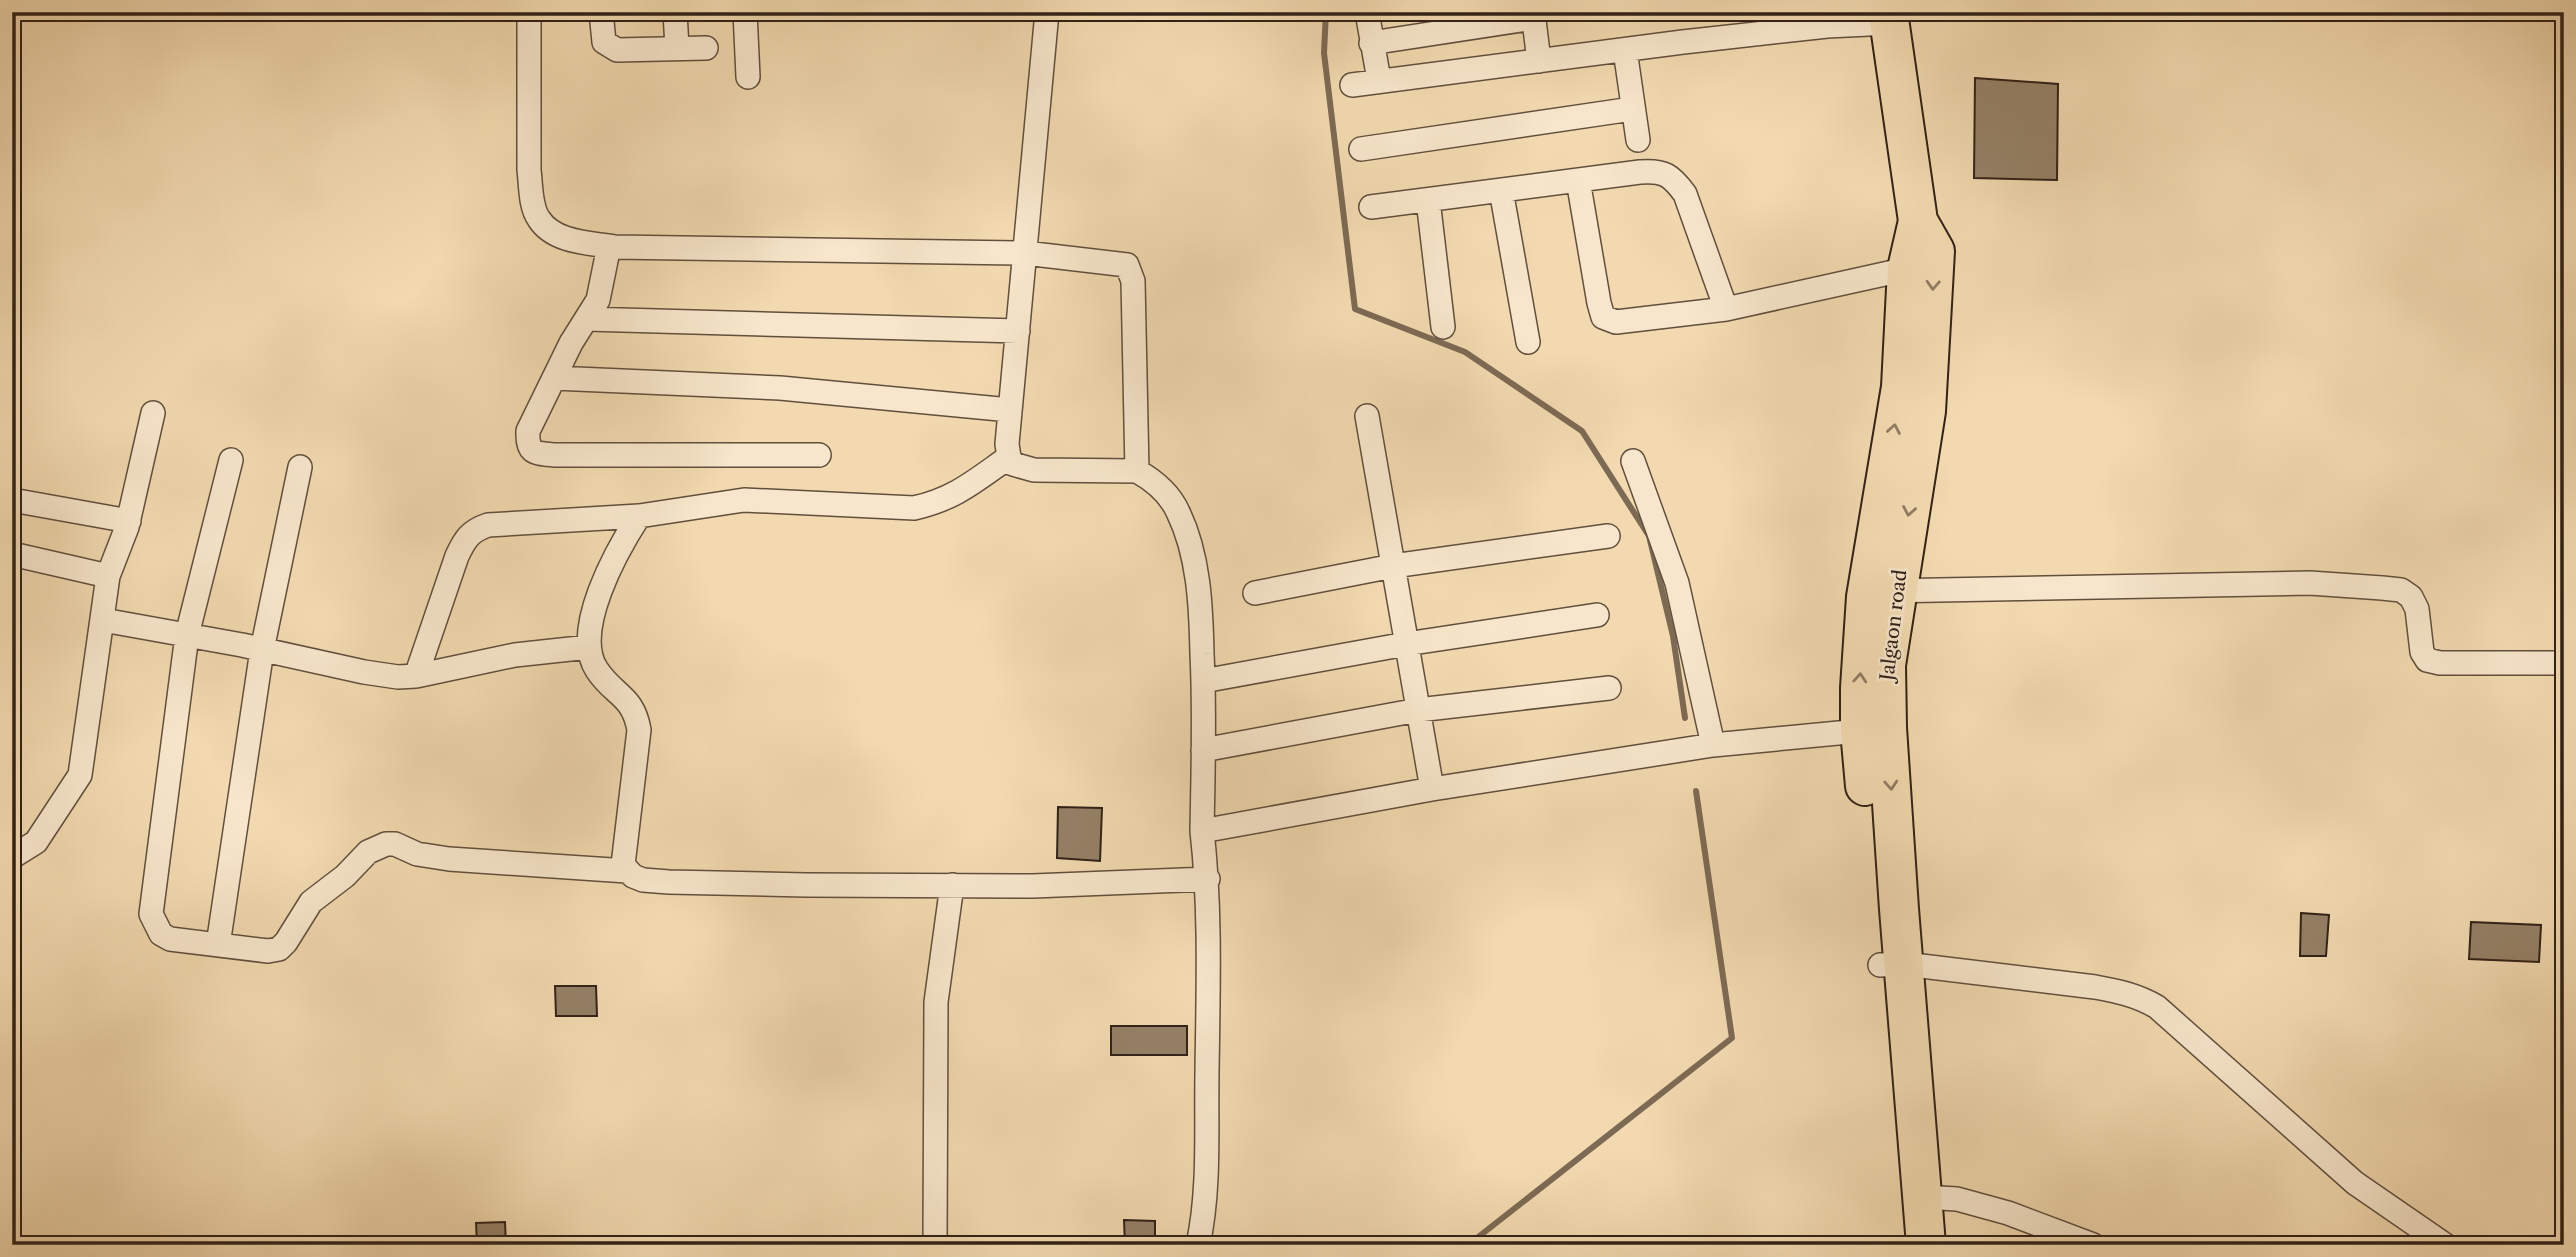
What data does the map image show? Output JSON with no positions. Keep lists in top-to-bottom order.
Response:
{
  "streets": {
    "highway": ["Jalgaon road"]
  }
}
